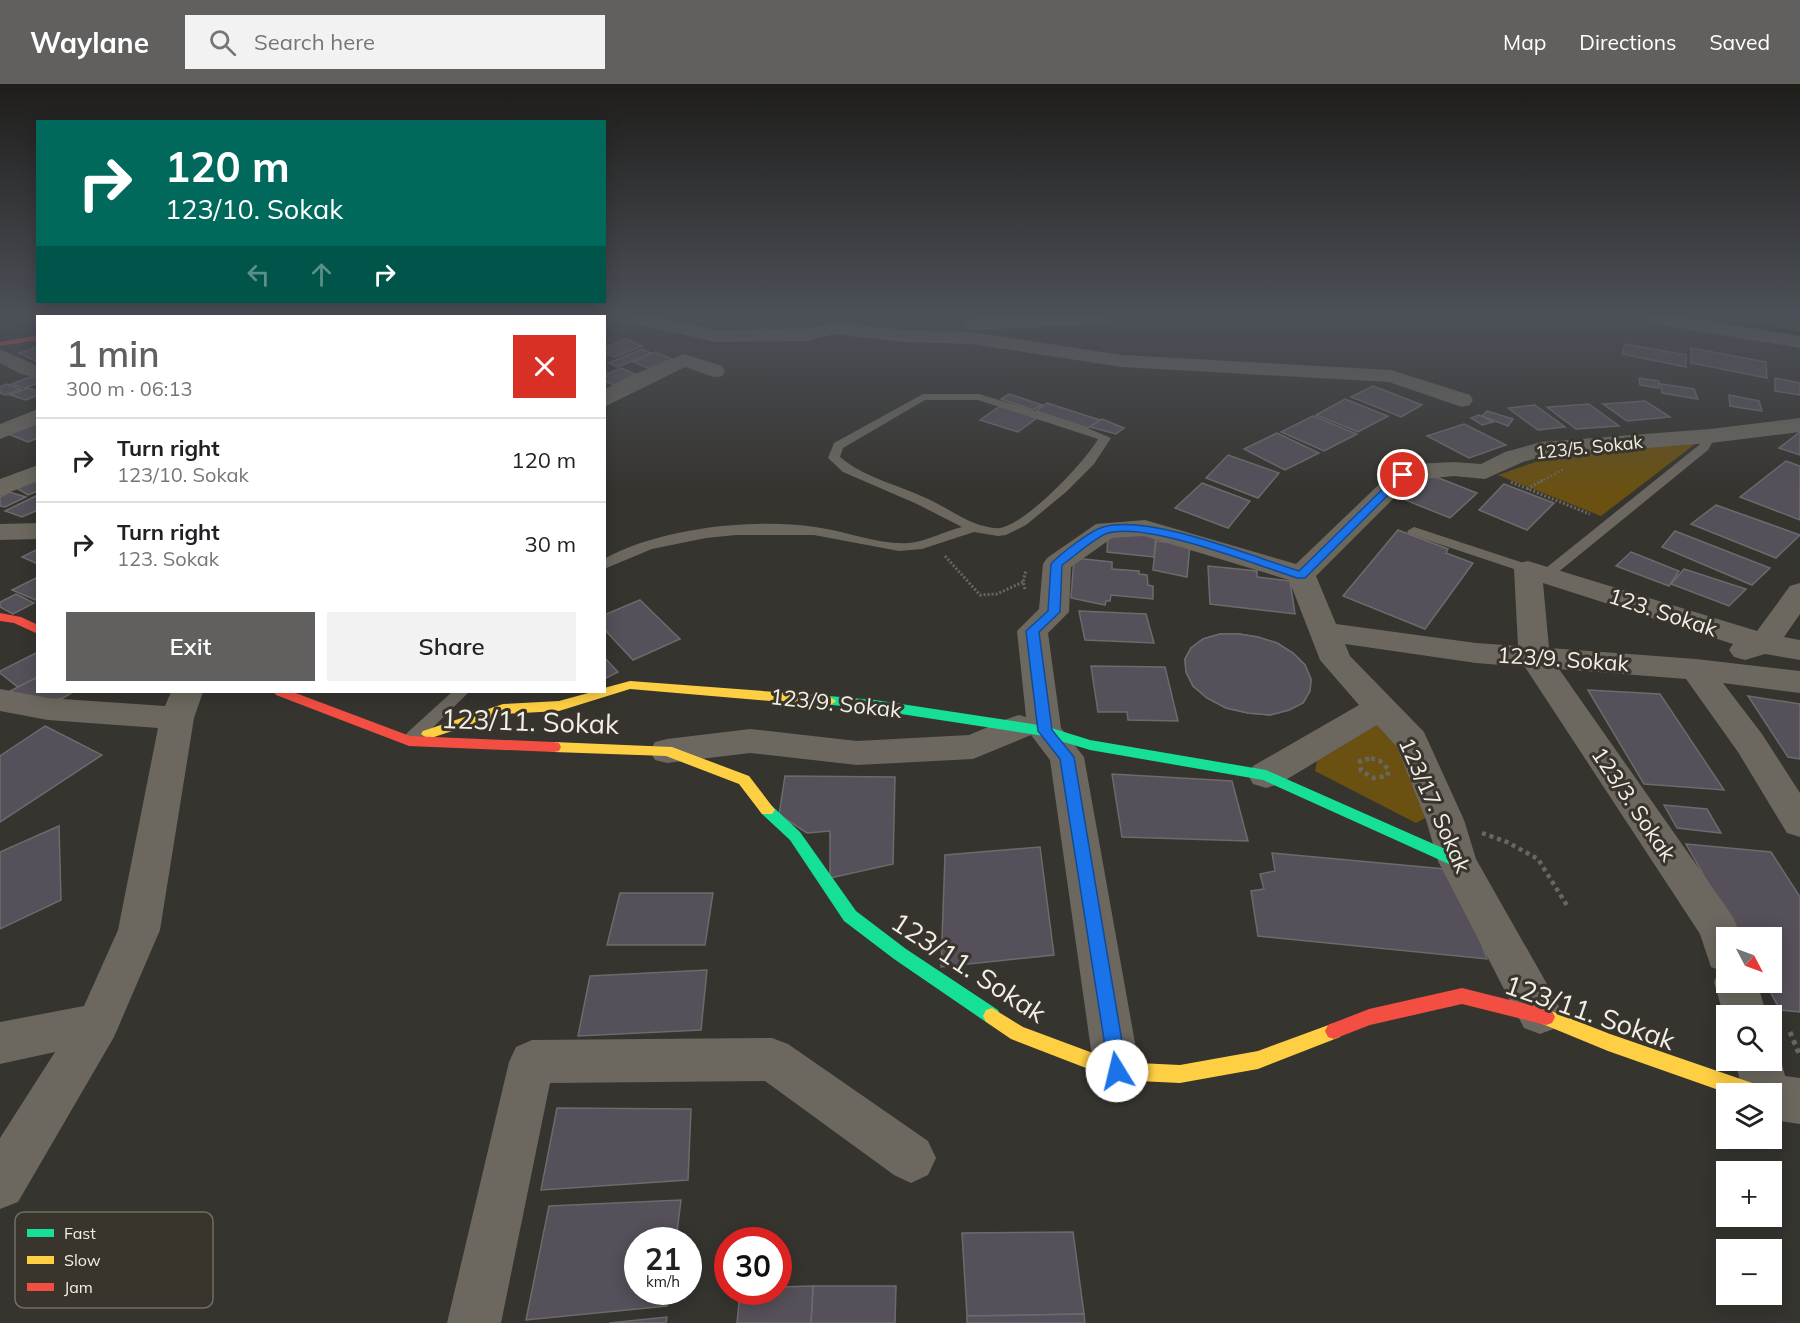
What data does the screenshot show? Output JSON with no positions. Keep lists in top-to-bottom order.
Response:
{
  "streets": {
    "street": [
      "123/5. Sokak",
      "123. Sokak",
      "123/9. Sokak",
      "123/11. Sokak",
      "123/3. Sokak",
      "123/17. Sokak"
    ]
  },
  "crossings": [
    ["123/9. Sokak", "123/11. Sokak"],
    ["123/9. Sokak", "123/3. Sokak"],
    ["123/9. Sokak", "123/17. Sokak"],
    ["123/11. Sokak", "123/17. Sokak"]
  ],
  "legend": ["Fast", "Slow", "Jam"],
  "north": "bottom right",
  "page": {
    "header": "Waylane",
    "search": "Search here",
    "nav": ["Map", "Directions", "Saved"],
    "turn": ["120 m", "123/10. Sokak"],
    "heading": ["1 min", "300 m · 06:13"],
    "list": [
      {
        "name": "Turn right",
        "note": "123/10. Sokak",
        "value": "120 m"
      },
      {
        "name": "Turn right",
        "note": "123. Sokak",
        "value": "30 m"
      }
    ],
    "buttons": ["Exit", "Share"],
    "map_buttons": ["+", "−"],
    "speed": "21 km/h",
    "limit": "30"
  }
}
